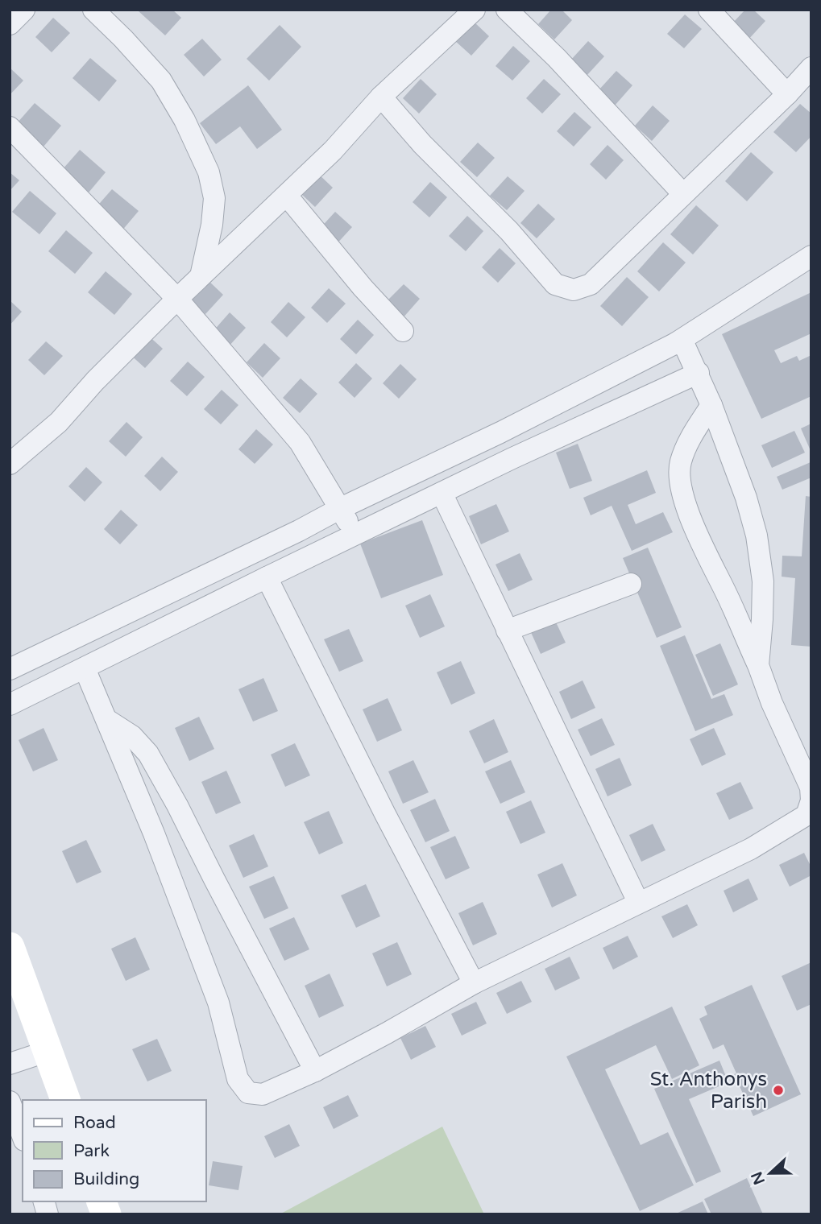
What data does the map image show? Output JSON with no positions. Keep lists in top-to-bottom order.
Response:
{
  "places": ["St. Anthonys Parish"],
  "legend": ["Road", "Park", "Building"],
  "north": "left"
}
